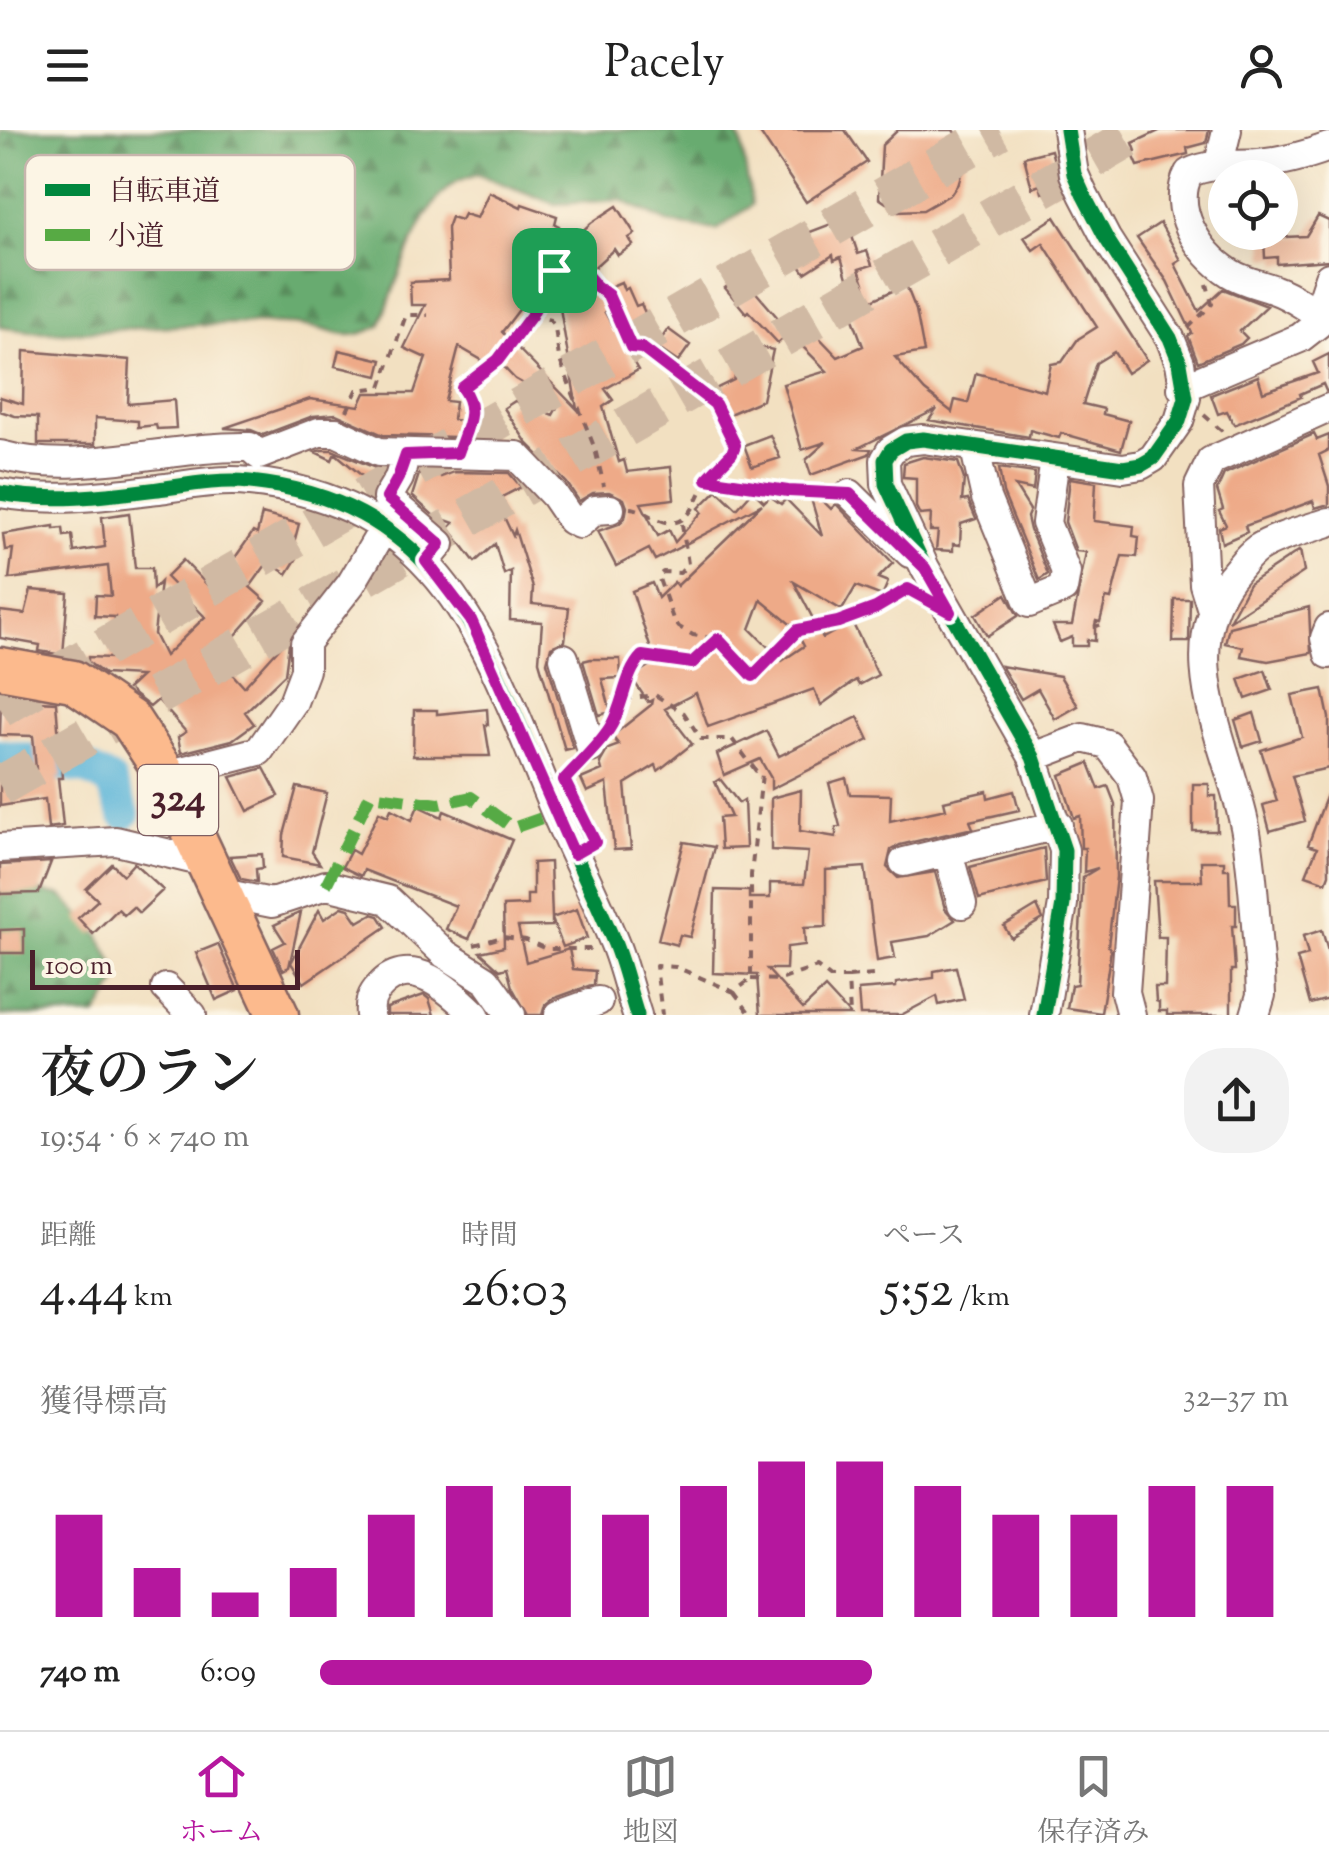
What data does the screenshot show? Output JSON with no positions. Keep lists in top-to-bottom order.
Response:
{
  "streets": {
    "highway": ["324"]
  },
  "legend": ["自転車道", "小道"],
  "scale_bar": "100 m",
  "page": {
    "header": "Pacely",
    "scale": "100 m",
    "heading": ["夜のラン", "19:54 · 6 × 740 m"],
    "stats": [
      ["距離", "4.44 km"],
      ["時間", "26:03"],
      ["ペース", "5:52 /km"]
    ],
    "chart": ["獲得標高", "32–37 m"],
    "list": [
      {
        "name": "740 m",
        "note": "6:09"
      }
    ],
    "tabs": ["ホーム", "地図", "保存済み"]
  }
}
